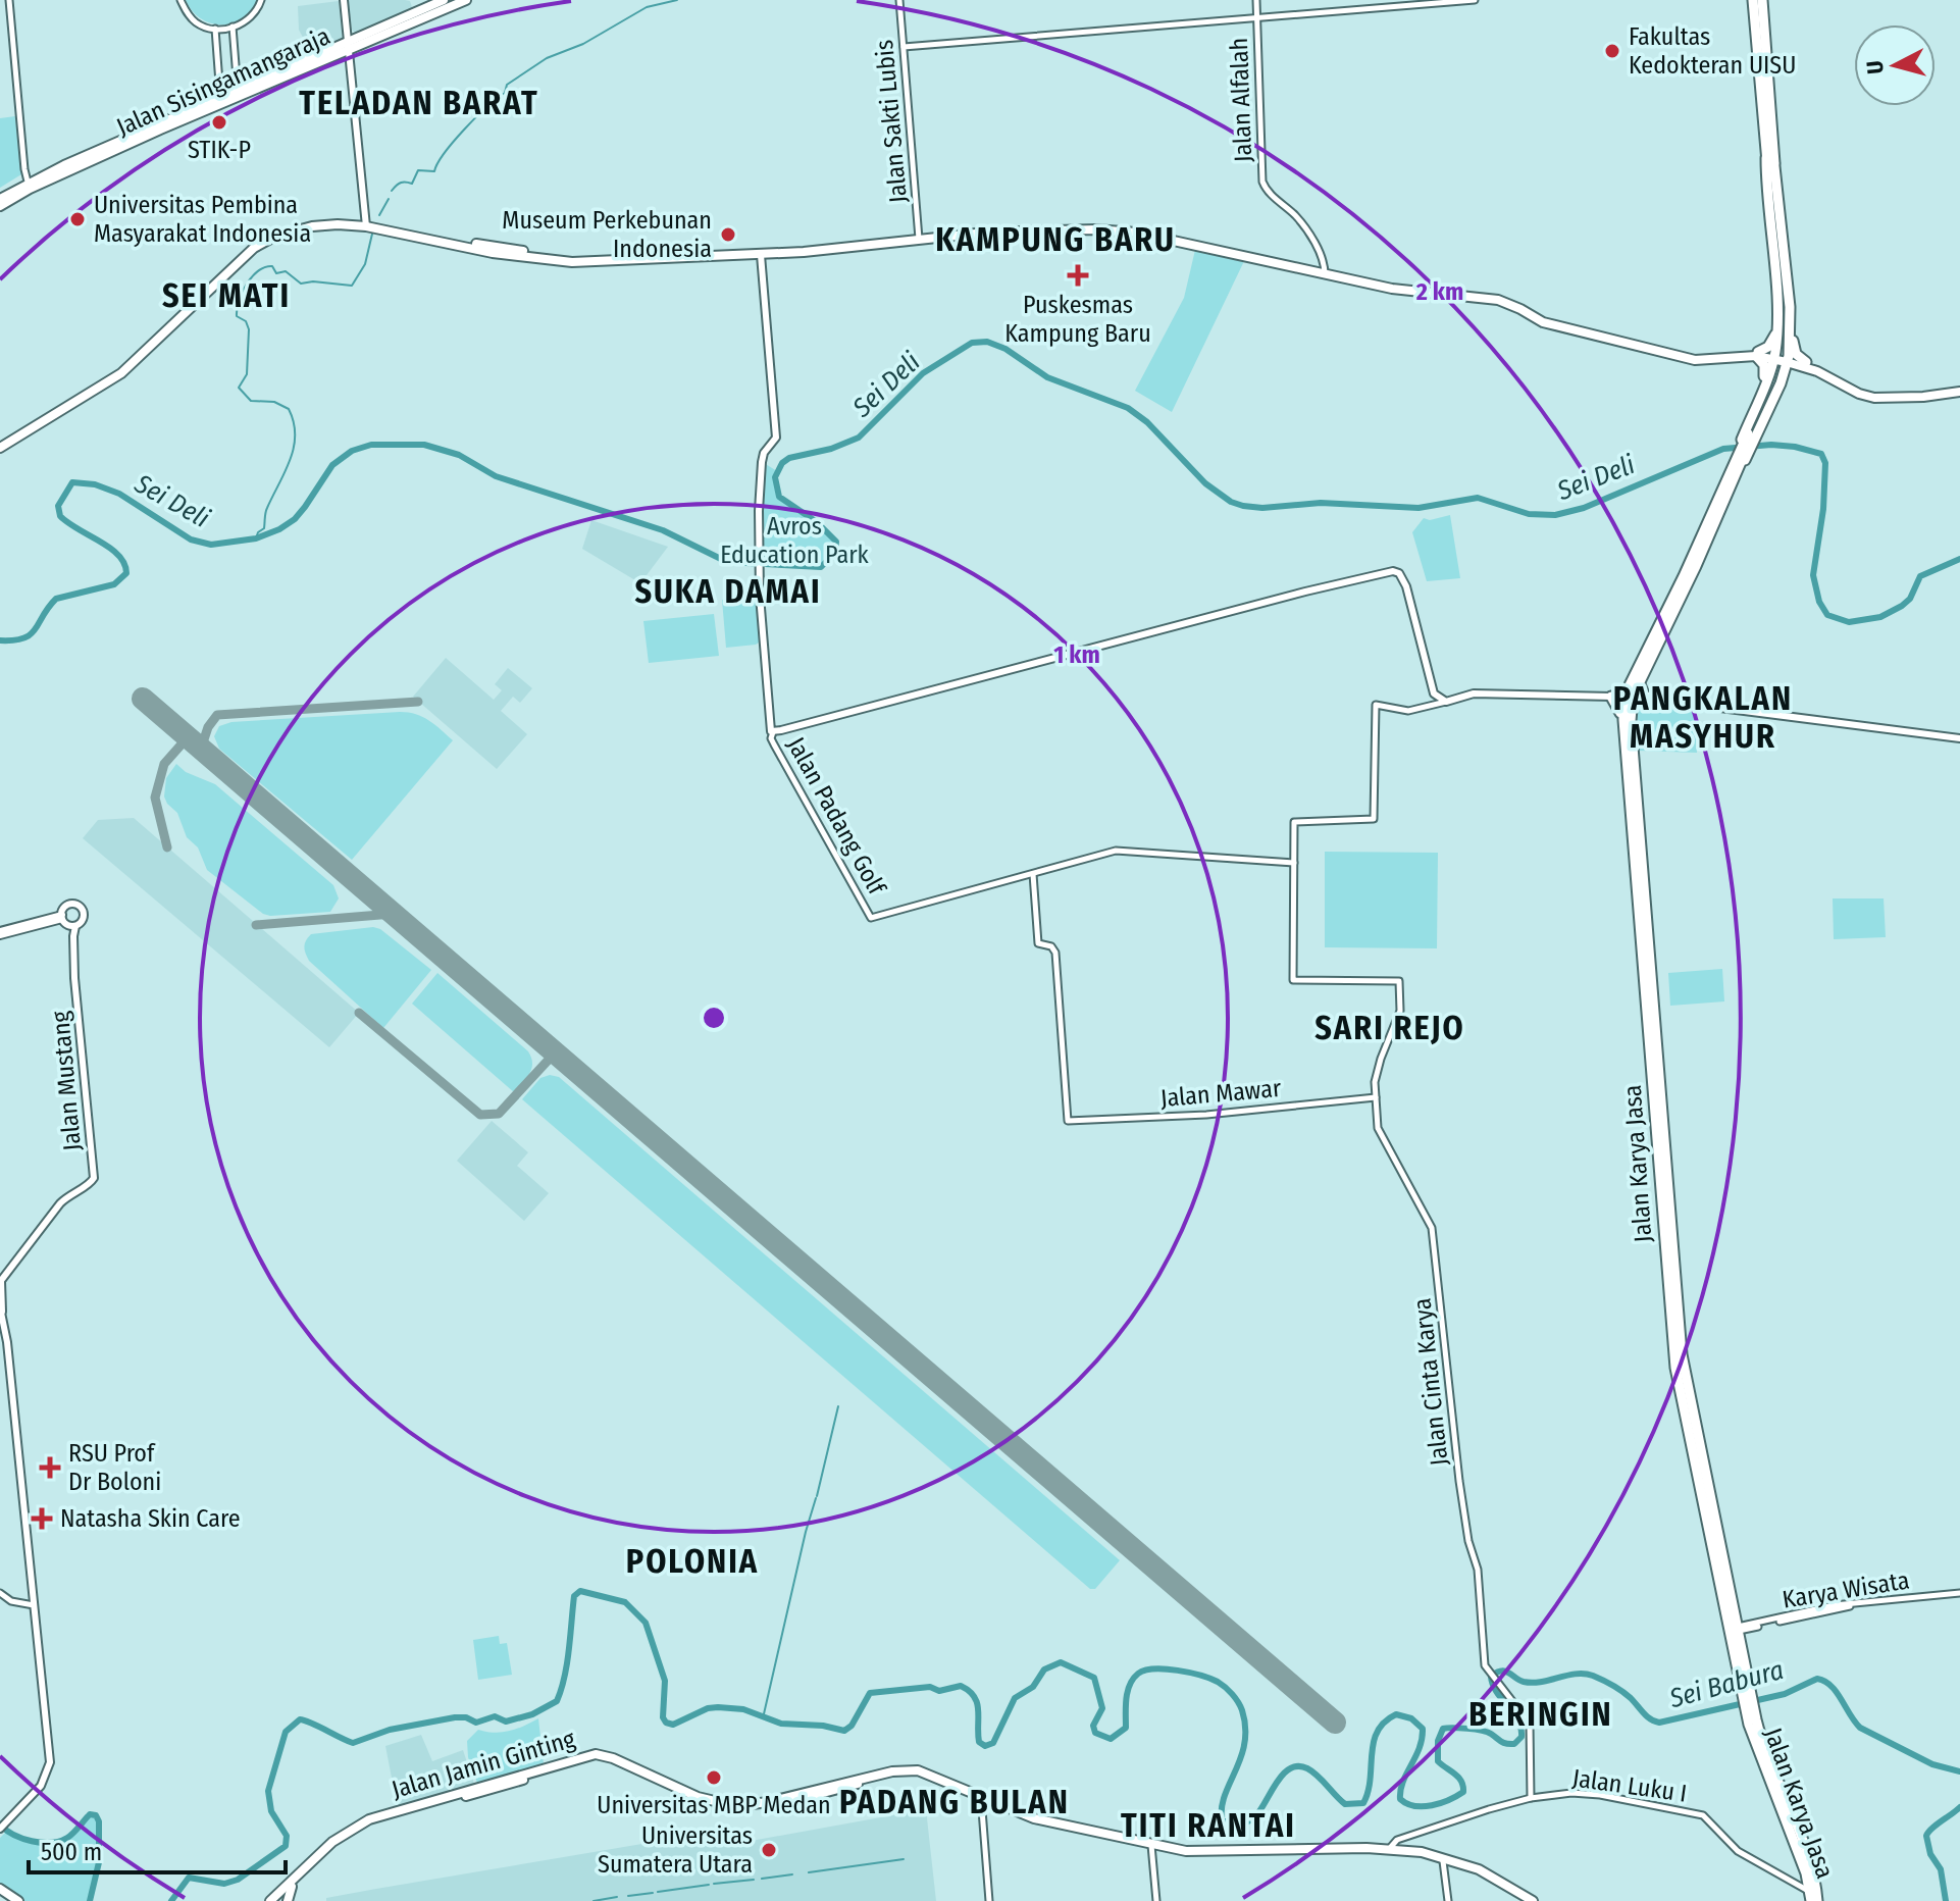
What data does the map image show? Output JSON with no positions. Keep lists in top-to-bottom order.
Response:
{
  "streets": {
    "highway": ["Jalan Karya Jasa"],
    "main road": [
      "Jalan Sisingamangaraja",
      "Jalan Padang Golf",
      "Jalan Mustang",
      "Jalan Jamin Ginting"
    ],
    "street": [
      "Jalan Alfalah",
      "Jalan Sakti Lubis",
      "Jalan Mawar",
      "Jalan Cinta Karya",
      "Karya Wisata",
      "Jalan Luku I"
    ]
  },
  "crossings": [
    ["Jalan Padang Golf", "Jalan Mawar"],
    ["Jalan Mawar", "Jalan Cinta Karya"],
    ["Jalan Karya Jasa", "Karya Wisata"],
    ["Jalan Karya Jasa", "Jalan Luku I"],
    ["Jalan Cinta Karya", "Jalan Luku I"],
    ["Jalan Jamin Ginting", "Jalan Luku I"]
  ],
  "districts": [
    "TELADAN BARAT",
    "KAMPUNG BARU",
    "SEI MATI",
    "SUKA DAMAI",
    "PANGKALAN MASYHUR",
    "SARI REJO",
    "POLONIA",
    "BERINGIN",
    "PADANG BULAN",
    "TITI RANTAI"
  ],
  "water": ["Sei Deli", "Sei Babura"],
  "parks": ["Avros Education Park"],
  "places": {
    "other": [
      "Fakultas Kedokteran UISU",
      "STIK-P",
      "Universitas Pembina Masyarakat Indonesia",
      "Museum Perkebunan Indonesia",
      "Universitas MBP Medan",
      "Universitas Sumatera Utara"
    ],
    "health": ["Puskesmas Kampung Baru", "RSU Prof Dr Boloni", "Natasha Skin Care"]
  },
  "scale_bar": "500 m",
  "north": "left",
  "rings": ["2 km", "1 km"]
}
